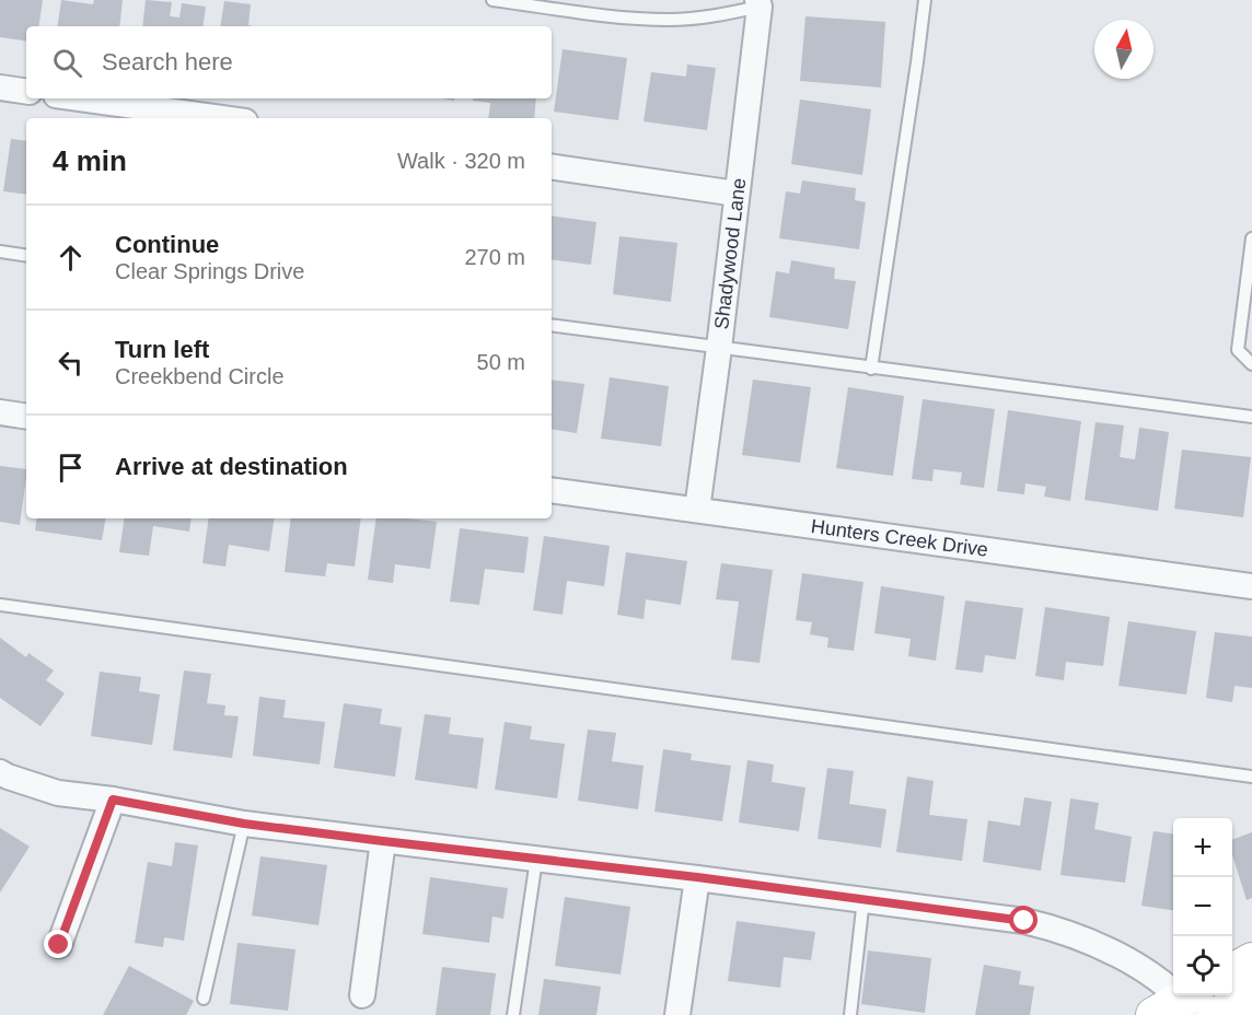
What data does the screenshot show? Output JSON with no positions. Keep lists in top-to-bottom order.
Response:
{
  "streets": {
    "street": ["Shadywood Lane", "Hunters Creek Drive"]
  },
  "crossings": [
    ["Shadywood Lane", "Hunters Creek Drive"]
  ],
  "north": "top",
  "page": {
    "search": "Search here",
    "heading": ["4 min", "Walk · 320 m"],
    "list": [
      ["Continue", "Clear Springs Drive", "270 m"],
      ["Turn left", "Creekbend Circle", "50 m"],
      "Arrive at destination"
    ],
    "map_buttons": ["+", "−"]
  }
}
